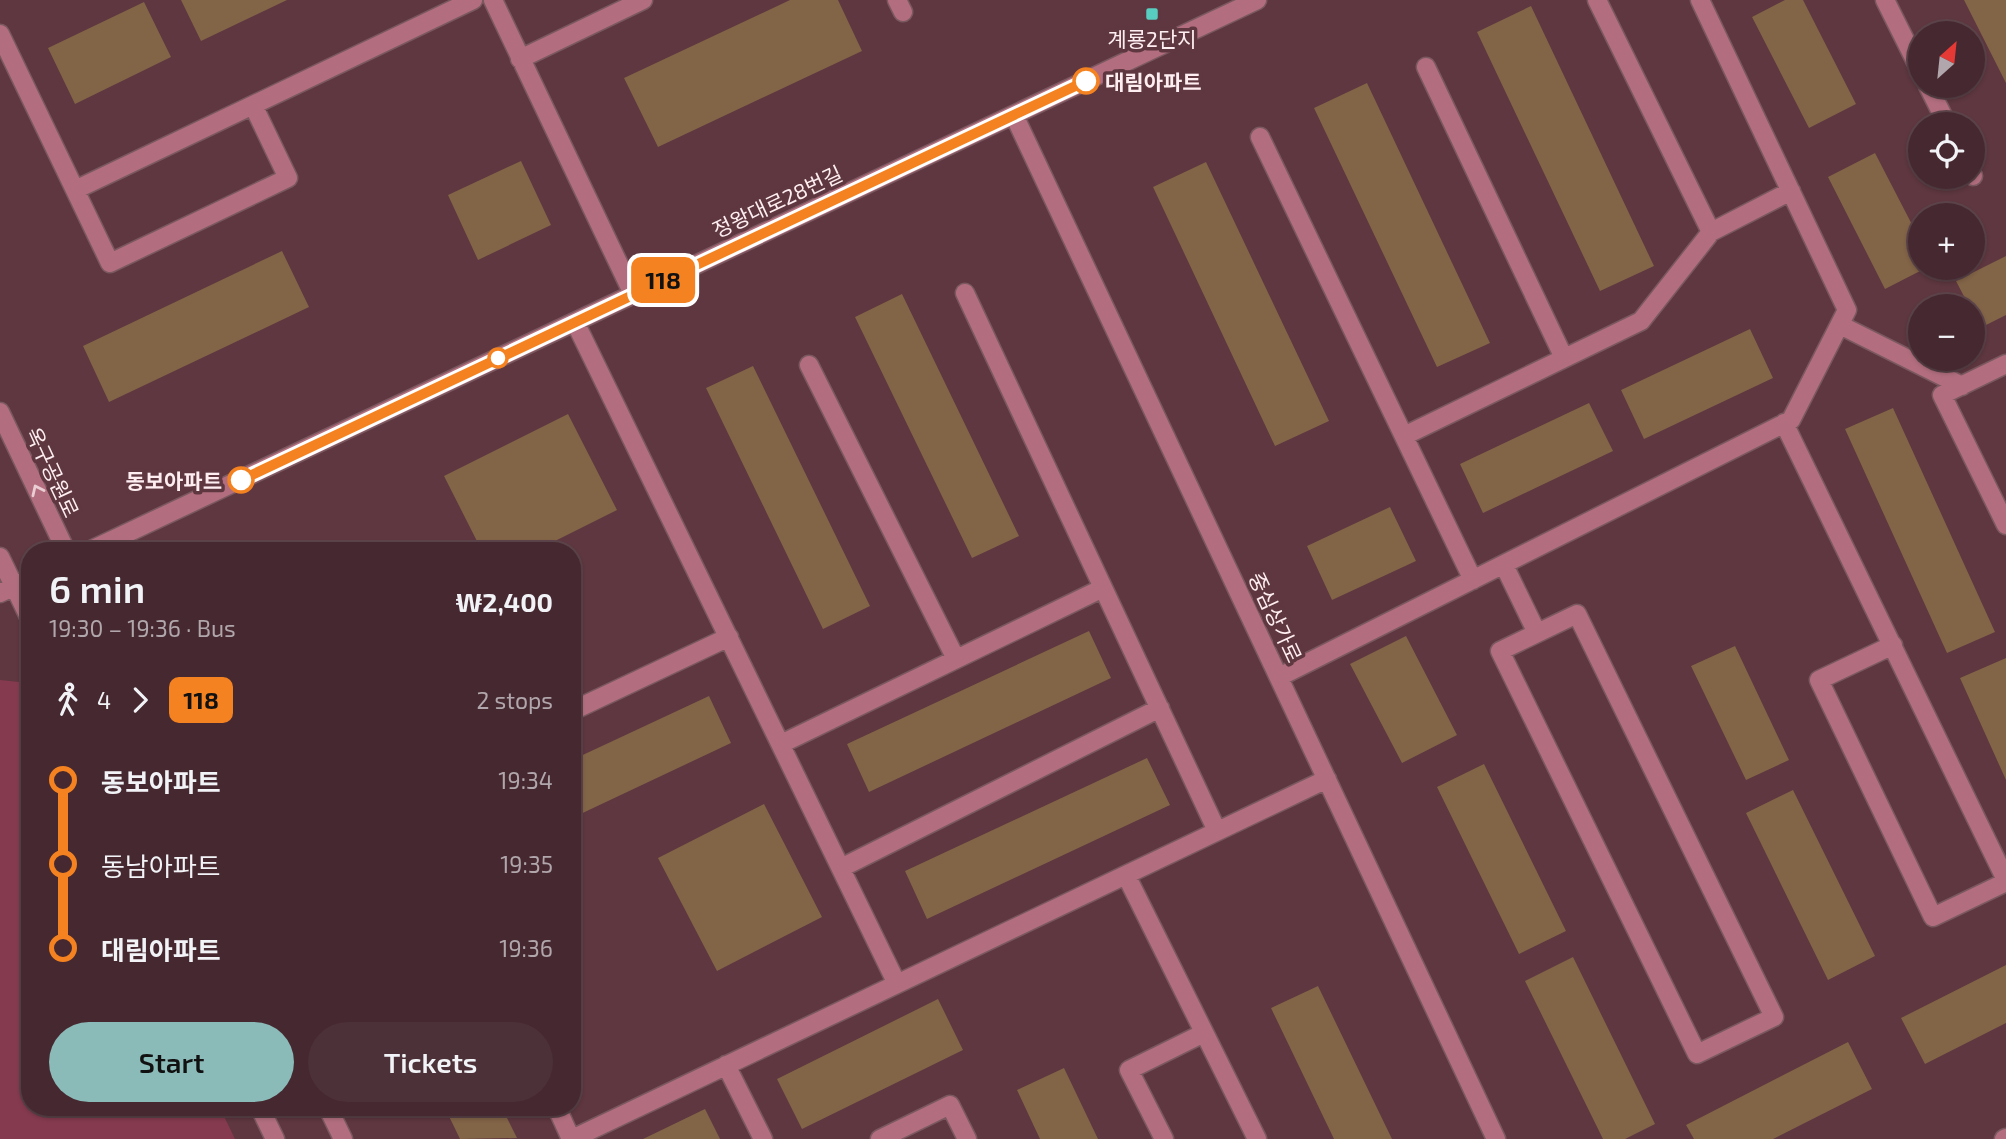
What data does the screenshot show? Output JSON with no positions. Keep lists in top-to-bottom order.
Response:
{
  "streets": {
    "street": ["정왕대로28번길", "옥구공원로", "중심상가로"]
  },
  "crossings": [
    ["정왕대로28번길", "중심상가로"]
  ],
  "one_way": ["옥구공원로"],
  "places": {
    "transit": ["계룡2단지"],
    "other": ["대림아파트", "동보아파트"]
  },
  "lines": ["bus line 118"],
  "north": "top right",
  "page": {
    "on_map": "118",
    "map_buttons": ["+", "−"],
    "heading": ["6 min", "19:30 – 19:36 · Bus", "₩2,400"],
    "legs": ["4", "118", "2 stops"],
    "list": [
      {
        "name": "동보아파트",
        "value": "19:34"
      },
      {
        "name": "동남아파트",
        "value": "19:35"
      },
      {
        "name": "대림아파트",
        "value": "19:36"
      }
    ],
    "buttons": ["Start", "Tickets"]
  }
}
